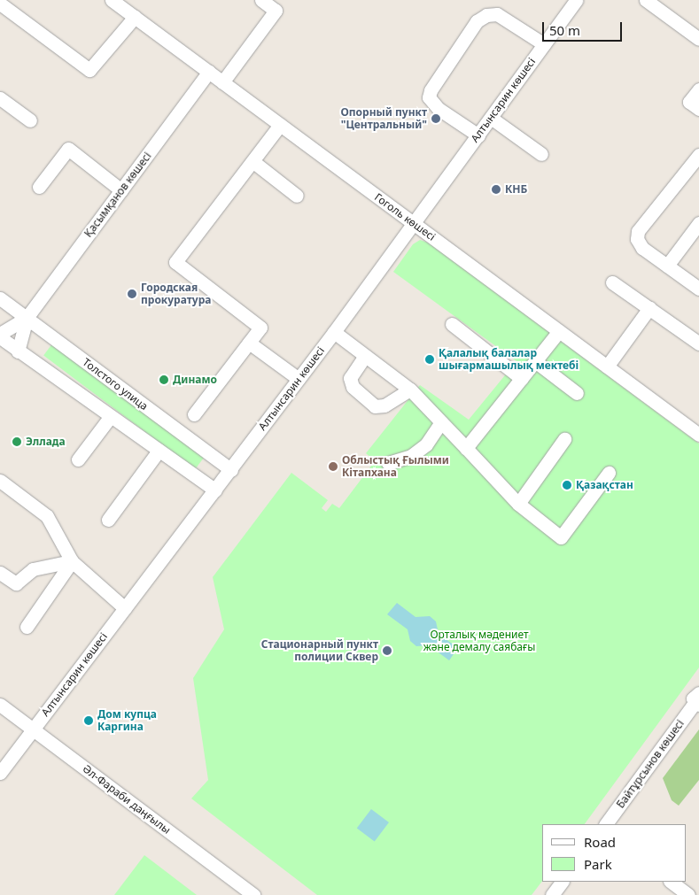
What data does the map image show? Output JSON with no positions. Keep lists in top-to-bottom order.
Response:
{
  "streets": {
    "street": [
      "Алтынсарин көшесі",
      "Қасымқанов көшесі",
      "Гоголь көшесі",
      "Толстого улица",
      "Байтұрсынов көшесі",
      "Әл-Фараби даңғылы"
    ]
  },
  "crossings": [
    ["Алтынсарин көшесі", "Гоголь көшесі"],
    ["Алтынсарин көшесі", "Толстого улица"],
    ["Алтынсарин көшесі", "Әл-Фараби даңғылы"],
    ["Қасымқанов көшесі", "Гоголь көшесі"],
    ["Қасымқанов көшесі", "Толстого улица"]
  ],
  "parks": ["Орталық мәдениет және демалу саябағы"],
  "places": [
    "Опорный пункт \"Центральный\"",
    "КНБ",
    "Городская прокуратура",
    "Қалалық балалар шығармашылық мектебі",
    "Динамо",
    "Эллада",
    "Облыстық Ғылыми Кітапхана",
    "Қазақстан",
    "Стационарный пункт полиции Сквер",
    "Дом купца Каргина"
  ],
  "legend": ["Road", "Park"],
  "scale_bar": "50 m"
}
